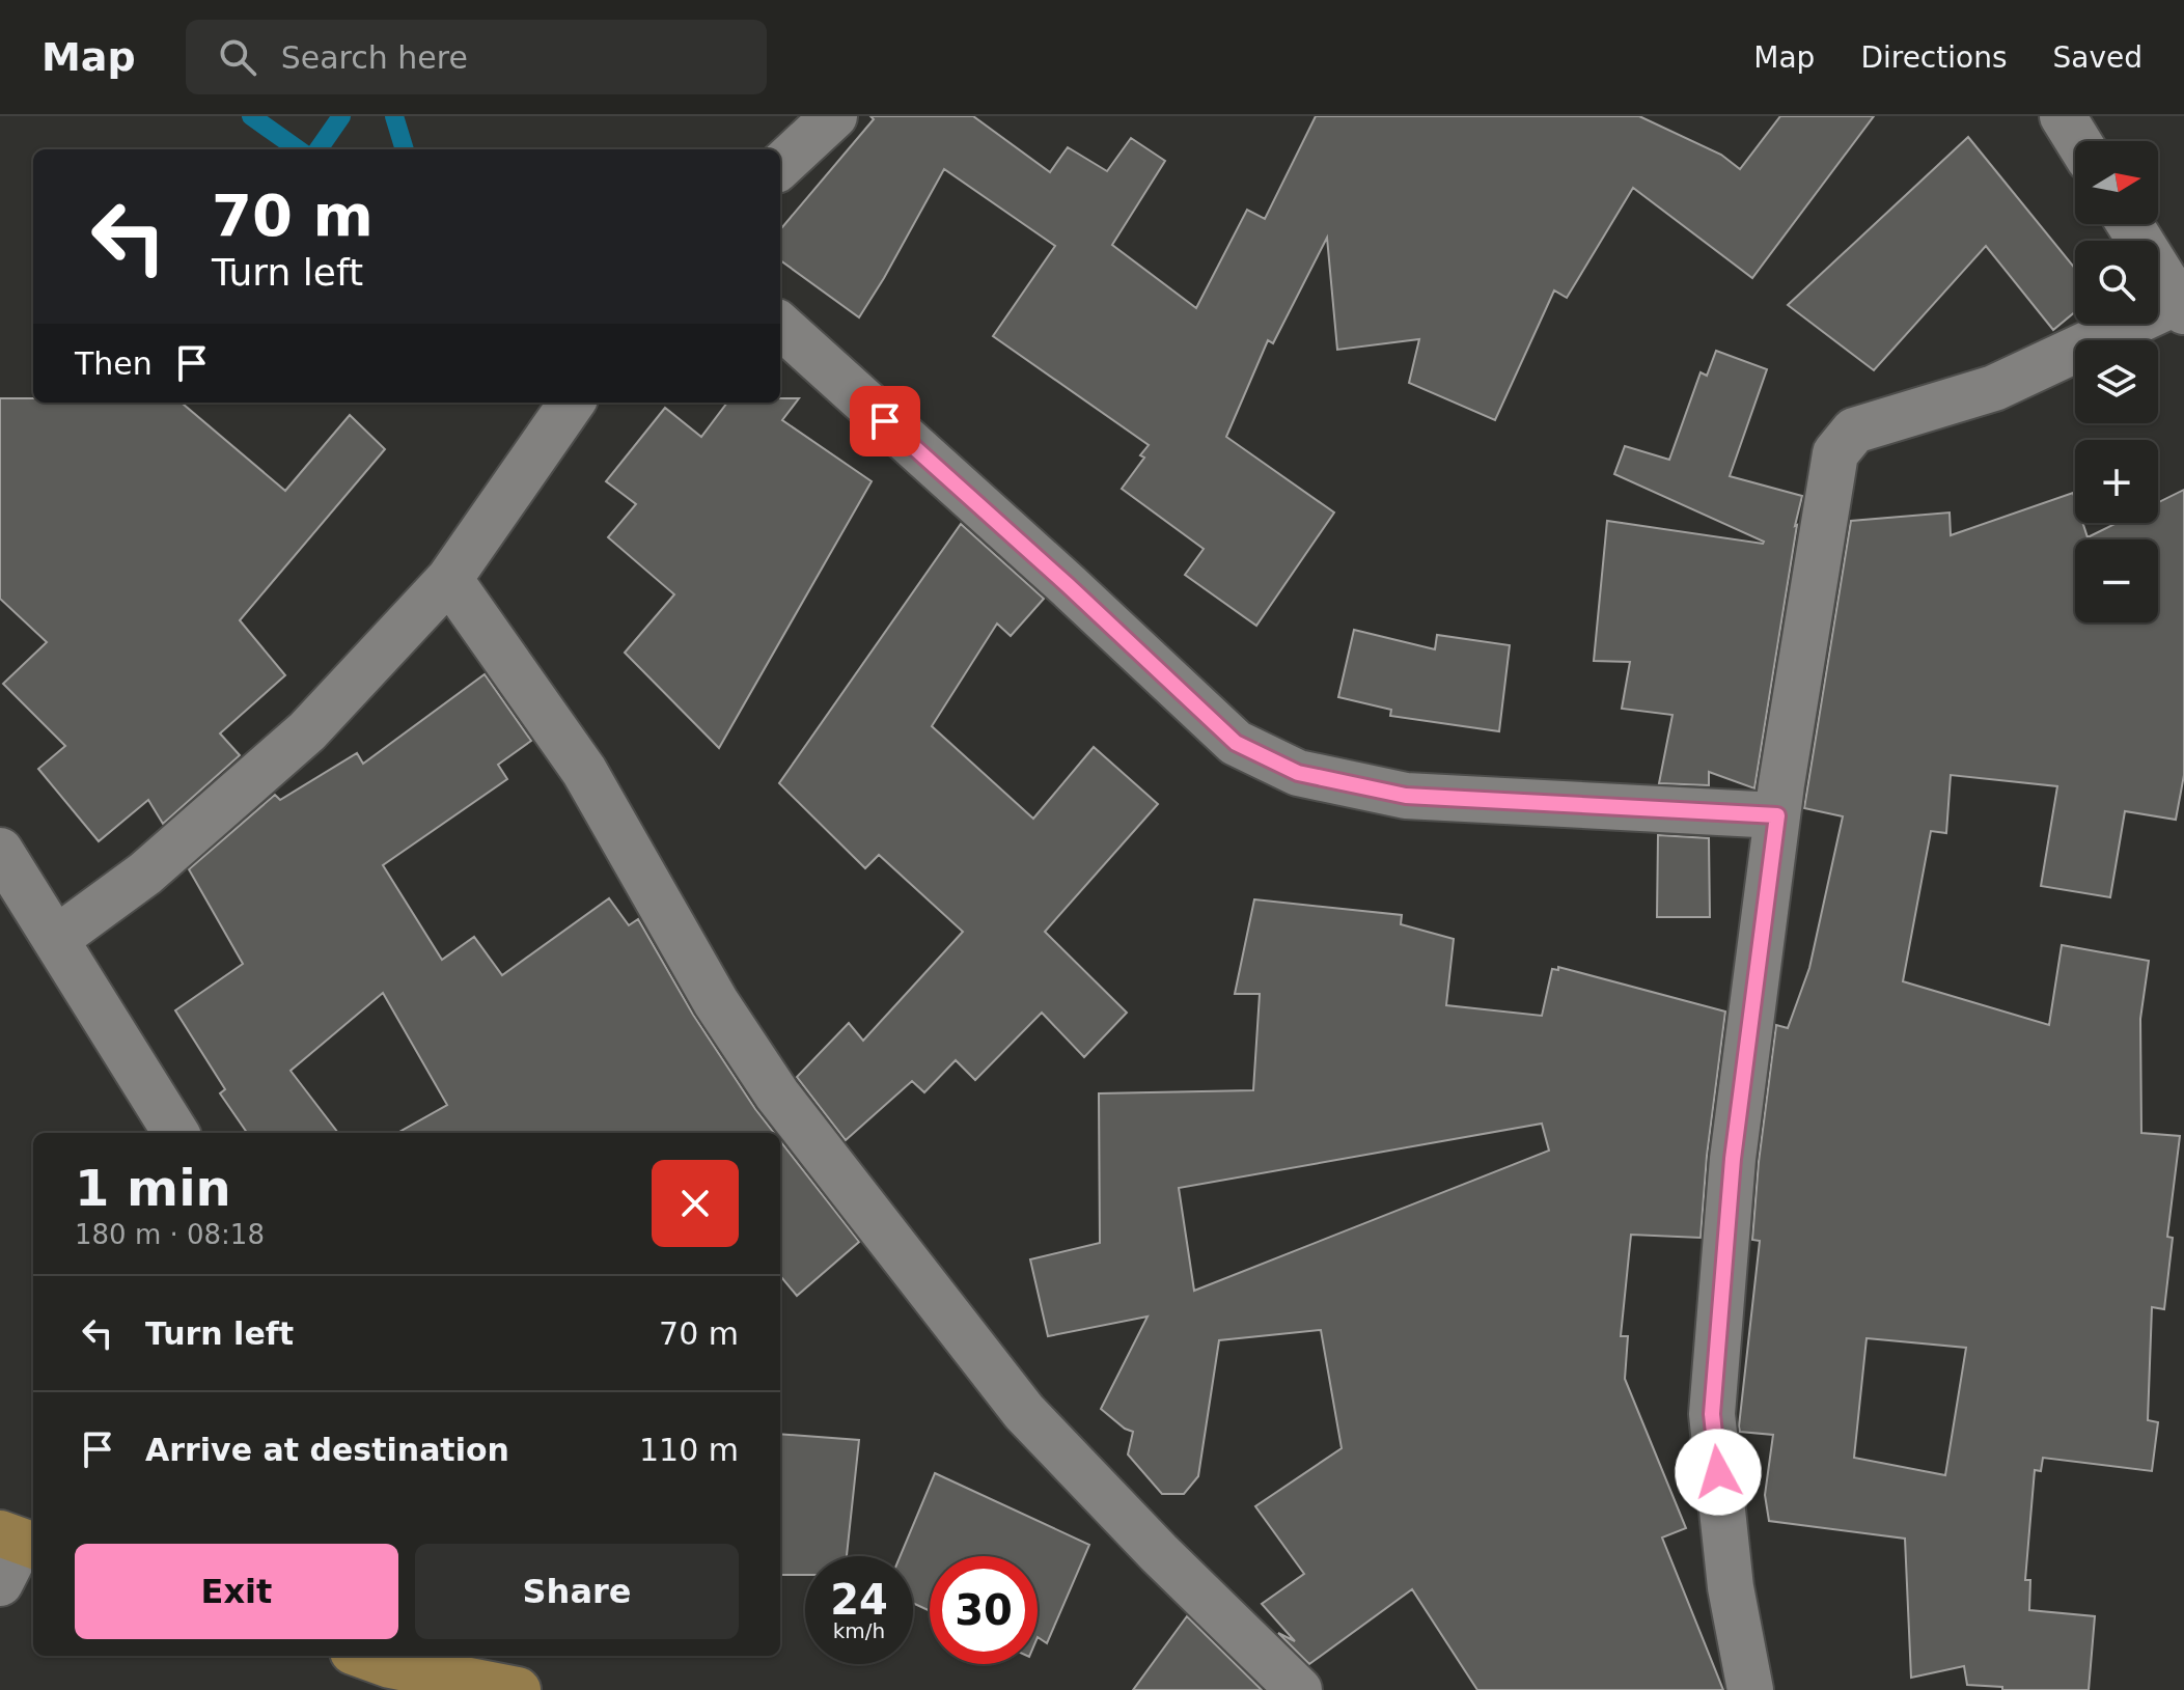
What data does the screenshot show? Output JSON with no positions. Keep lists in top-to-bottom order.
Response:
{
  "north": "right",
  "page": {
    "header": "Map",
    "search": "Search here",
    "nav": ["Map", "Directions", "Saved"],
    "map_buttons": ["+", "−"],
    "turn": ["70 m", "Turn left"],
    "then": "Then",
    "heading": ["1 min", "180 m · 08:18"],
    "list": [
      {
        "name": "Turn left",
        "value": "70 m"
      },
      {
        "name": "Arrive at destination",
        "value": "110 m"
      }
    ],
    "buttons": ["Exit", "Share"],
    "speed": "24 km/h",
    "limit": "30"
  }
}
